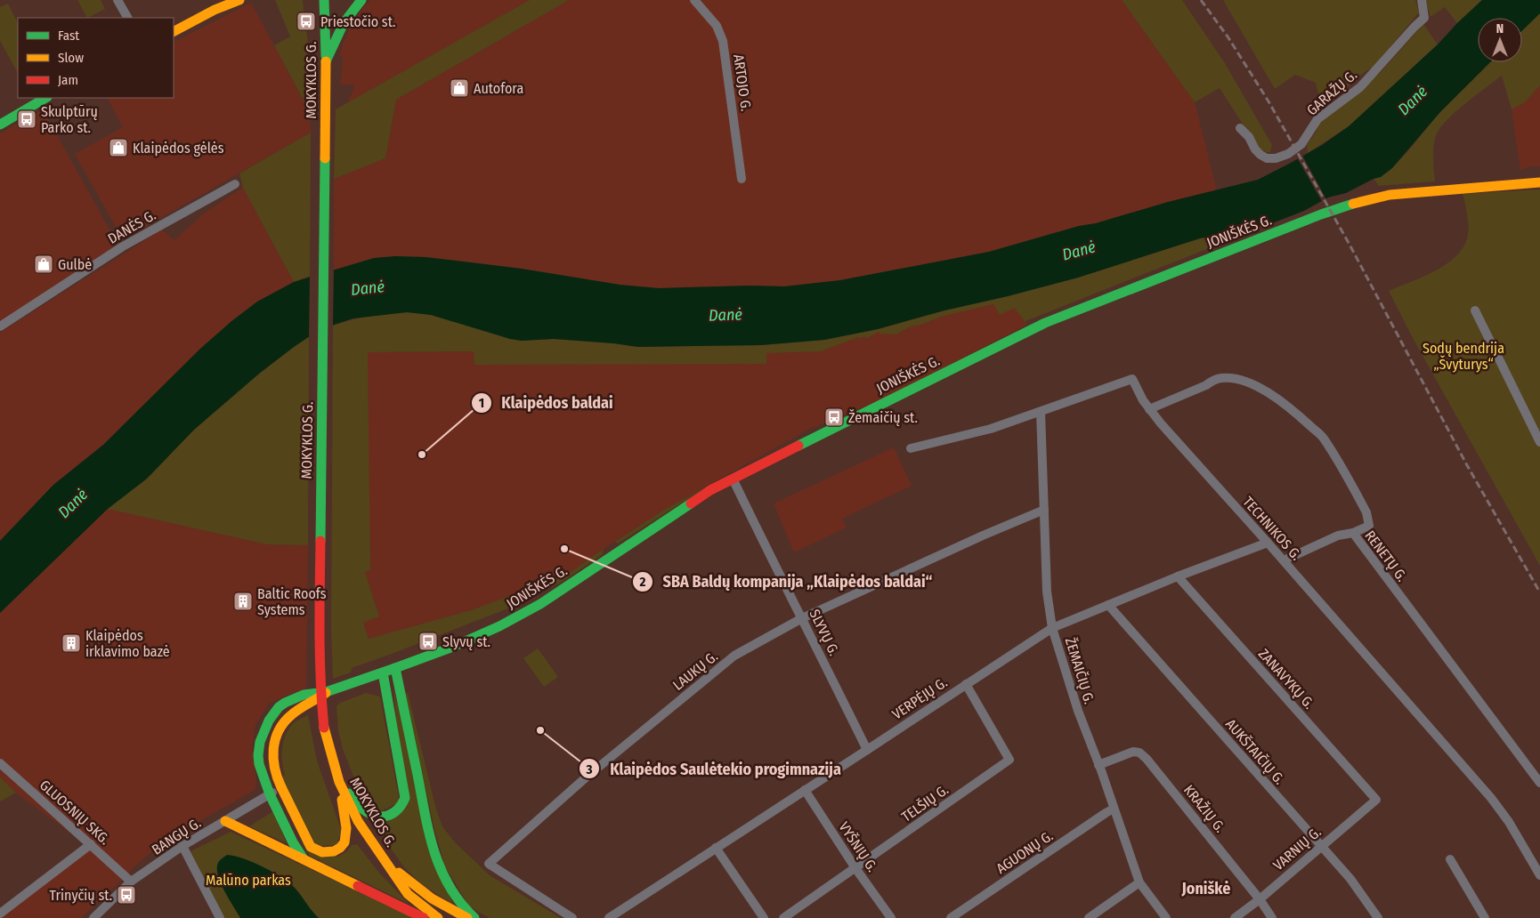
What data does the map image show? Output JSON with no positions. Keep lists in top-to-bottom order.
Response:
{
  "streets": {
    "main road": ["MOKYKLOS G.", "JONIŠKĖS G."],
    "street": [
      "ARTOJO G.",
      "GARAŽŲ G.",
      "DANĖS G.",
      "TECHNIKOS G.",
      "RENETŲ G.",
      "SLYVŲ G.",
      "LAUKŲ G.",
      "ŽEMAIČIŲ G.",
      "ZANAVYKŲ G.",
      "VERPĖJŲ G.",
      "AUKŠTAIČIŲ G.",
      "TELŠIŲ G.",
      "KRAŽIŲ G.",
      "GLUOSNIŲ SKG.",
      "BANGŲ G.",
      "VYŠNIŲ G.",
      "VARNIŲ G.",
      "AGUONŲ G."
    ]
  },
  "crossings": [
    ["MOKYKLOS G.", "JONIŠKĖS G."],
    ["JONIŠKĖS G.", "SLYVŲ G."],
    ["JONIŠKĖS G.", "BANGŲ G."],
    ["TECHNIKOS G.", "RENETŲ G."],
    ["TECHNIKOS G.", "ŽEMAIČIŲ G."],
    ["TECHNIKOS G.", "VERPĖJŲ G."],
    ["SLYVŲ G.", "LAUKŲ G."],
    ["SLYVŲ G.", "VERPĖJŲ G."],
    ["LAUKŲ G.", "ŽEMAIČIŲ G."],
    ["ŽEMAIČIŲ G.", "VERPĖJŲ G."],
    ["ŽEMAIČIŲ G.", "KRAŽIŲ G."],
    ["ŽEMAIČIŲ G.", "AGUONŲ G."],
    ["ZANAVYKŲ G.", "VERPĖJŲ G."],
    ["ZANAVYKŲ G.", "VARNIŲ G."],
    ["VERPĖJŲ G.", "AUKŠTAIČIŲ G."],
    ["VERPĖJŲ G.", "TELŠIŲ G."],
    ["VERPĖJŲ G.", "VYŠNIŲ G."],
    ["AUKŠTAIČIŲ G.", "VARNIŲ G."],
    ["TELŠIŲ G.", "VYŠNIŲ G."],
    ["KRAŽIŲ G.", "VARNIŲ G."],
    ["GLUOSNIŲ SKG.", "BANGŲ G."]
  ],
  "districts": ["Joniškė"],
  "water": ["Danė"],
  "parks": ["Sodų bendrija „Švyturys“", "Malūno parkas"],
  "places": {
    "bus stop": [
      "Priestočio st.",
      "Skulptūrų Parko st.",
      "Žemaičių st.",
      "Slyvų st.",
      "Trinyčių st."
    ],
    "shop": ["Autofora", "Klaipėdos gėlės", "Gulbė"],
    "other": ["Klaipėdos baldai", "SBA Baldų kompanija „Klaipėdos baldai“", "Klaipėdos Saulėtekio progimnazija"],
    "building": ["Baltic Roofs Systems", "Klaipėdos irklavimo bazė"]
  },
  "legend": ["Fast", "Slow", "Jam"],
  "north": "top"
}
